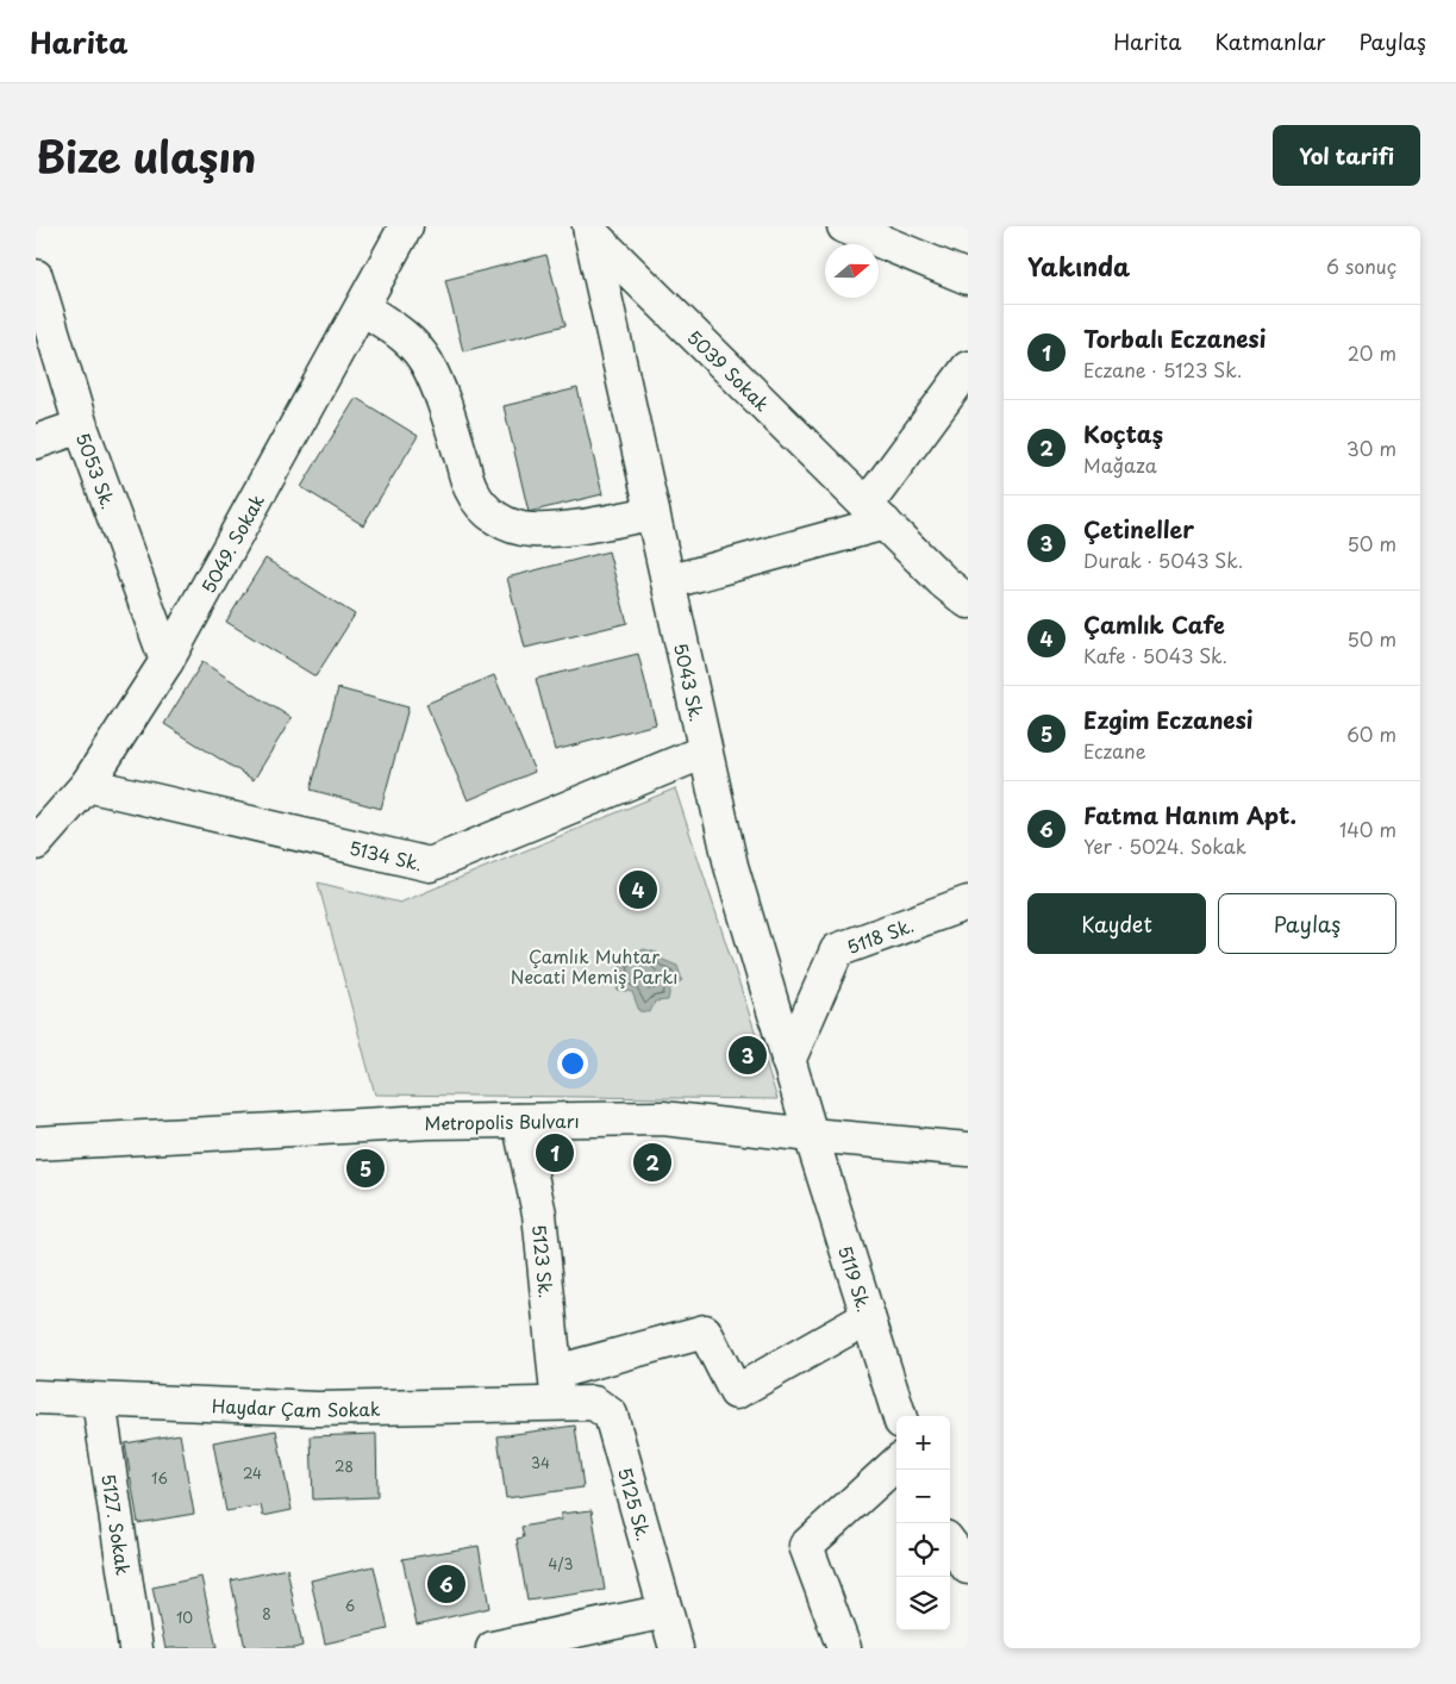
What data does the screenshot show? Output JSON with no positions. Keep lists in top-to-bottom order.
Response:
{
  "streets": {
    "street": [
      "5039 Sokak",
      "5053 Sk.",
      "5049. Sokak",
      "5043 Sk.",
      "5134 Sk.",
      "5118 Sk.",
      "Metropolis Bulvarı",
      "5123 Sk.",
      "5119 Sk.",
      "Haydar Çam Sokak",
      "5125 Sk.",
      "5127. Sokak"
    ]
  },
  "crossings": [
    ["5039 Sokak", "5043 Sk."],
    ["5053 Sk.", "5049. Sokak"],
    ["5049. Sokak", "5134 Sk."],
    ["5043 Sk.", "5134 Sk."],
    ["5043 Sk.", "5118 Sk."],
    ["5043 Sk.", "Metropolis Bulvarı"],
    ["5043 Sk.", "5119 Sk."],
    ["Metropolis Bulvarı", "5123 Sk."],
    ["Metropolis Bulvarı", "5119 Sk."],
    ["5123 Sk.", "Haydar Çam Sokak"],
    ["5123 Sk.", "5125 Sk."],
    ["Haydar Çam Sokak", "5125 Sk."],
    ["Haydar Çam Sokak", "5127. Sokak"]
  ],
  "parks": ["Çamlık Muhtar Necati Memiş Parkı"],
  "house_numbers": [
    "34",
    "28",
    "24",
    "16",
    "4/3",
    "6",
    "8",
    "10"
  ],
  "north": "right",
  "page": {
    "header": "Harita",
    "nav": ["Harita", "Katmanlar", "Paylaş"],
    "title": "Bize ulaşın",
    "buttons": [
      "Yol tarifi",
      ["Kaydet", "Paylaş"]
    ],
    "heading": ["Yakında", "6 sonuç"],
    "list": [
      {
        "mark": "1",
        "name": "Torbalı Eczanesi",
        "note": "Eczane · 5123 Sk.",
        "value": "20 m"
      },
      {
        "mark": "2",
        "name": "Koçtaş",
        "note": "Mağaza",
        "value": "30 m"
      },
      {
        "mark": "3",
        "name": "Çetineller",
        "note": "Durak · 5043 Sk.",
        "value": "50 m"
      },
      {
        "mark": "4",
        "name": "Çamlık Cafe",
        "note": "Kafe · 5043 Sk.",
        "value": "50 m"
      },
      {
        "mark": "5",
        "name": "Ezgim Eczanesi",
        "note": "Eczane",
        "value": "60 m"
      },
      {
        "mark": "6",
        "name": "Fatma Hanım Apt.",
        "note": "Yer · 5024. Sokak",
        "value": "140 m"
      }
    ],
    "pins": [
      "4",
      "3",
      "1",
      "2",
      "5",
      "6"
    ],
    "map_buttons": ["+", "−"]
  }
}
